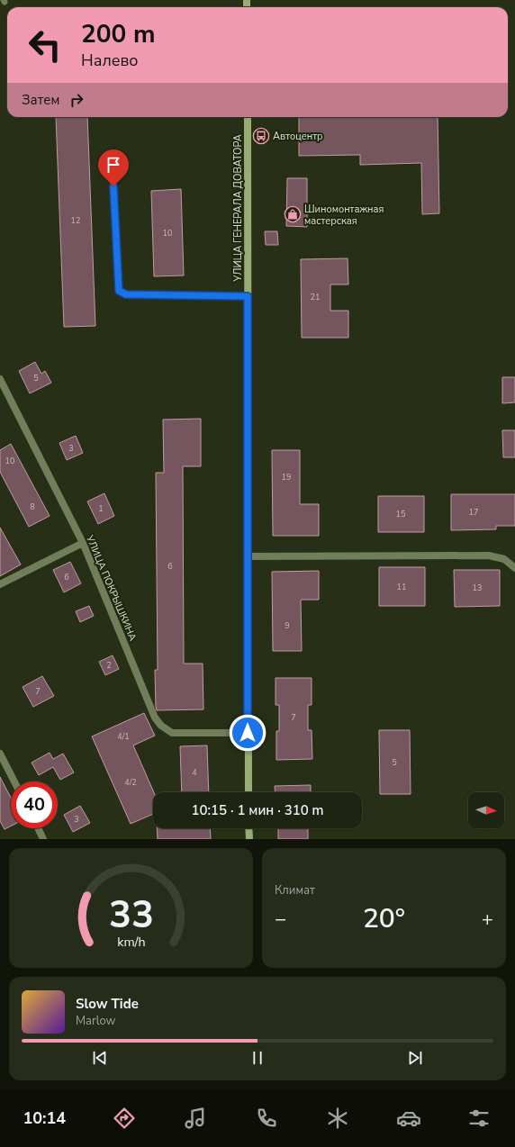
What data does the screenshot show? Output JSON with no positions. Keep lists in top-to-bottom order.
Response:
{
  "streets": {
    "street": ["УЛИЦА ГЕНЕРАЛА ДОВАТОРА", "УЛИЦА ПОКРЫШКИНА"]
  },
  "crossings": [
    ["УЛИЦА ГЕНЕРАЛА ДОВАТОРА", "УЛИЦА ПОКРЫШКИНА"]
  ],
  "places": {
    "bus stop": ["Автоцентр"],
    "shop": ["Шиномонтажная мастерская"]
  },
  "house_numbers": [
    "12",
    "10",
    "21",
    "5",
    "3",
    "10",
    "19",
    "8",
    "1",
    "17",
    "15",
    "6",
    "6",
    "11",
    "13",
    "9",
    "2",
    "7",
    "7",
    "4/1",
    "5",
    "4",
    "4/2",
    "3"
  ],
  "north": "right",
  "page": {
    "turn": ["200 m", "Налево"],
    "then": "Затем",
    "limit": "40",
    "trip": "10:15 · 1 мин · 310 m",
    "tile": "Климат",
    "heat": ["−", "20°", "+"],
    "song": ["Slow Tide", "Marlow"],
    "tabs": "10:14",
    "gauge": ["33", "km/h"]
  }
}
